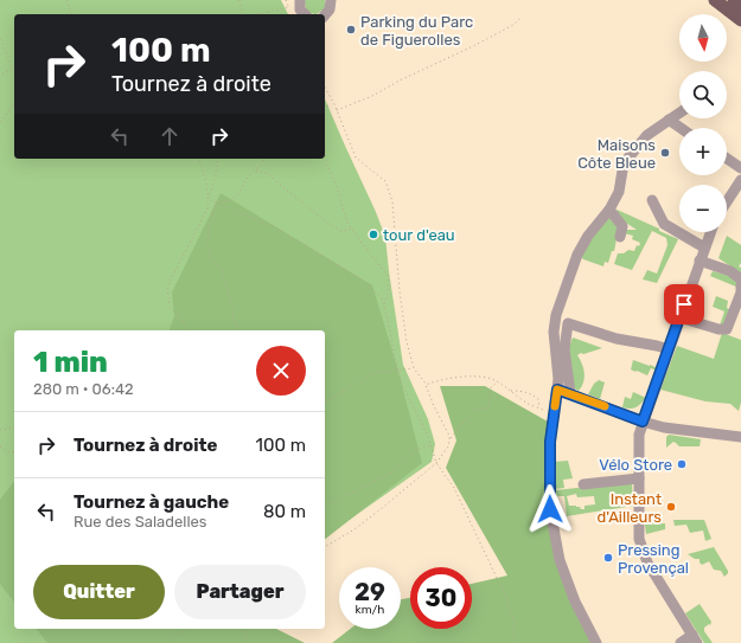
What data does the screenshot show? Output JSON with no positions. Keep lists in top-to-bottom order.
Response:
{
  "places": [
    "Parking du Parc de Figuerolles",
    "Maisons Côte Bleue",
    "tour d'eau",
    "Vélo Store",
    "Instant d'Ailleurs",
    "Pressing Provençal"
  ],
  "north": "bottom",
  "page": {
    "map_buttons": ["+", "−"],
    "turn": ["100 m", "Tournez à droite"],
    "heading": ["1 min", "280 m · 06:42"],
    "list": [
      {
        "name": "Tournez à droite",
        "value": "100 m"
      },
      {
        "name": "Tournez à gauche",
        "note": "Rue des Saladelles",
        "value": "80 m"
      }
    ],
    "buttons": ["Quitter", "Partager"],
    "speed": "29 km/h",
    "limit": "30"
  }
}
